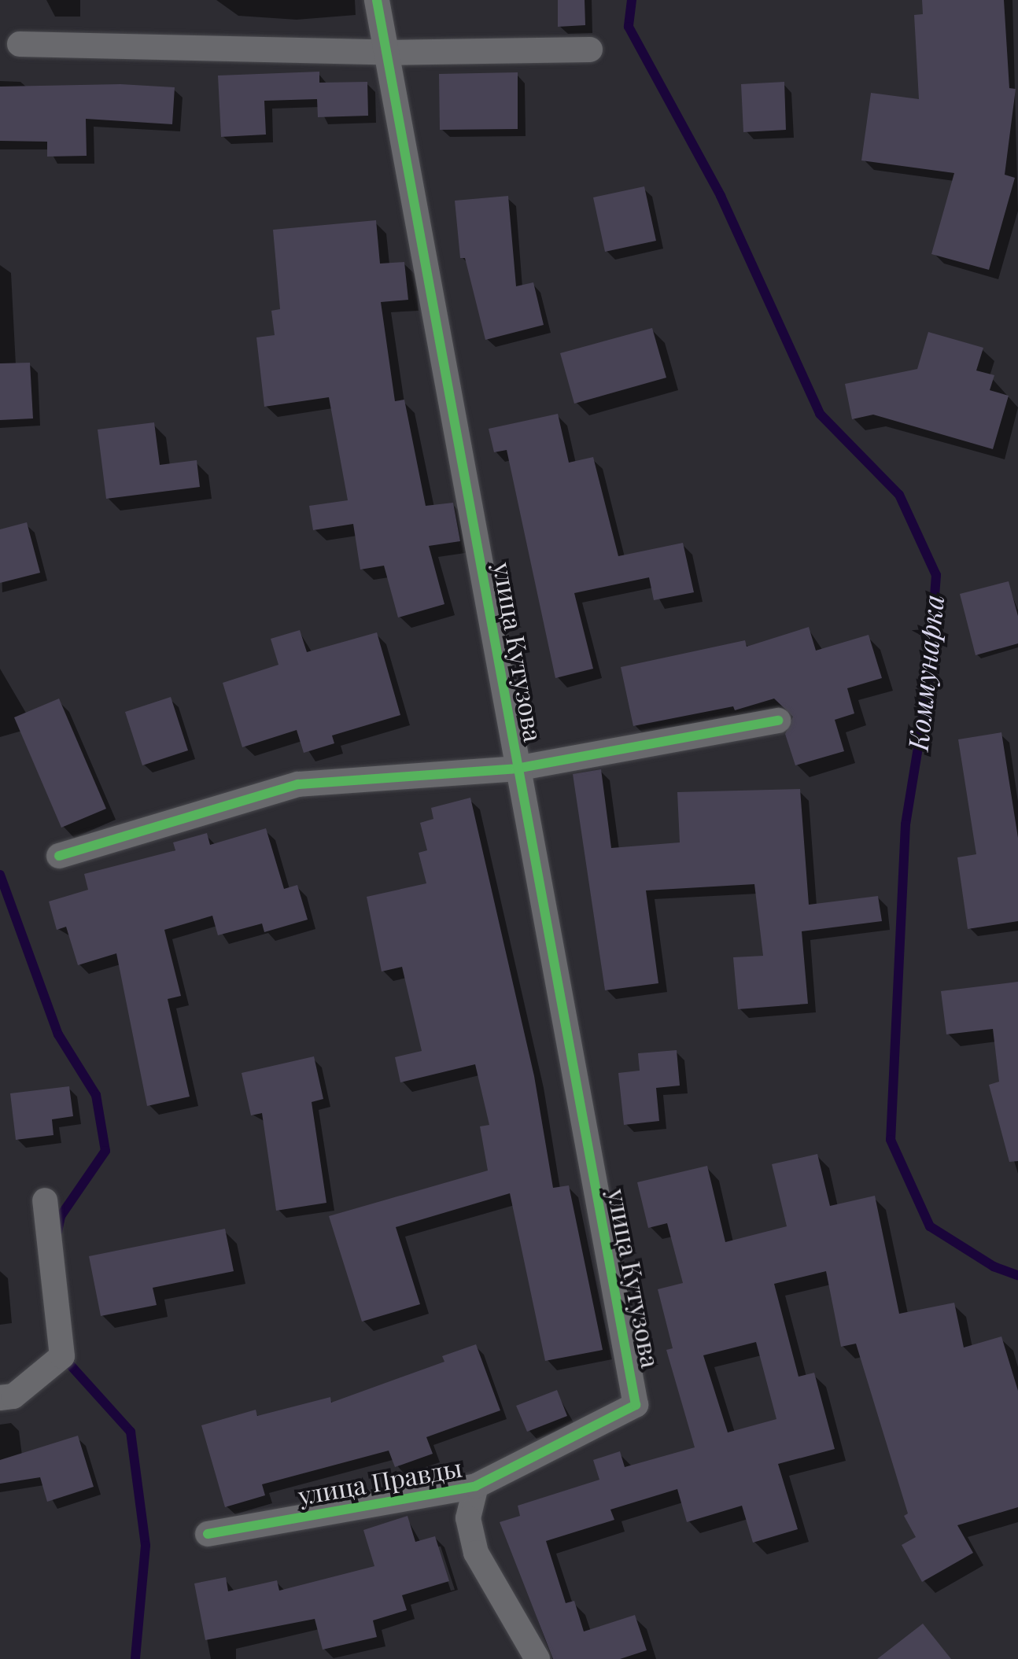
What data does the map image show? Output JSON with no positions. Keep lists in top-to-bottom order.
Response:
{
  "streets": {
    "street": ["улица Кутузова", "улица Правды"]
  },
  "crossings": [
    ["улица Кутузова", "улица Правды"]
  ],
  "water": ["Коммунарка"]
}
